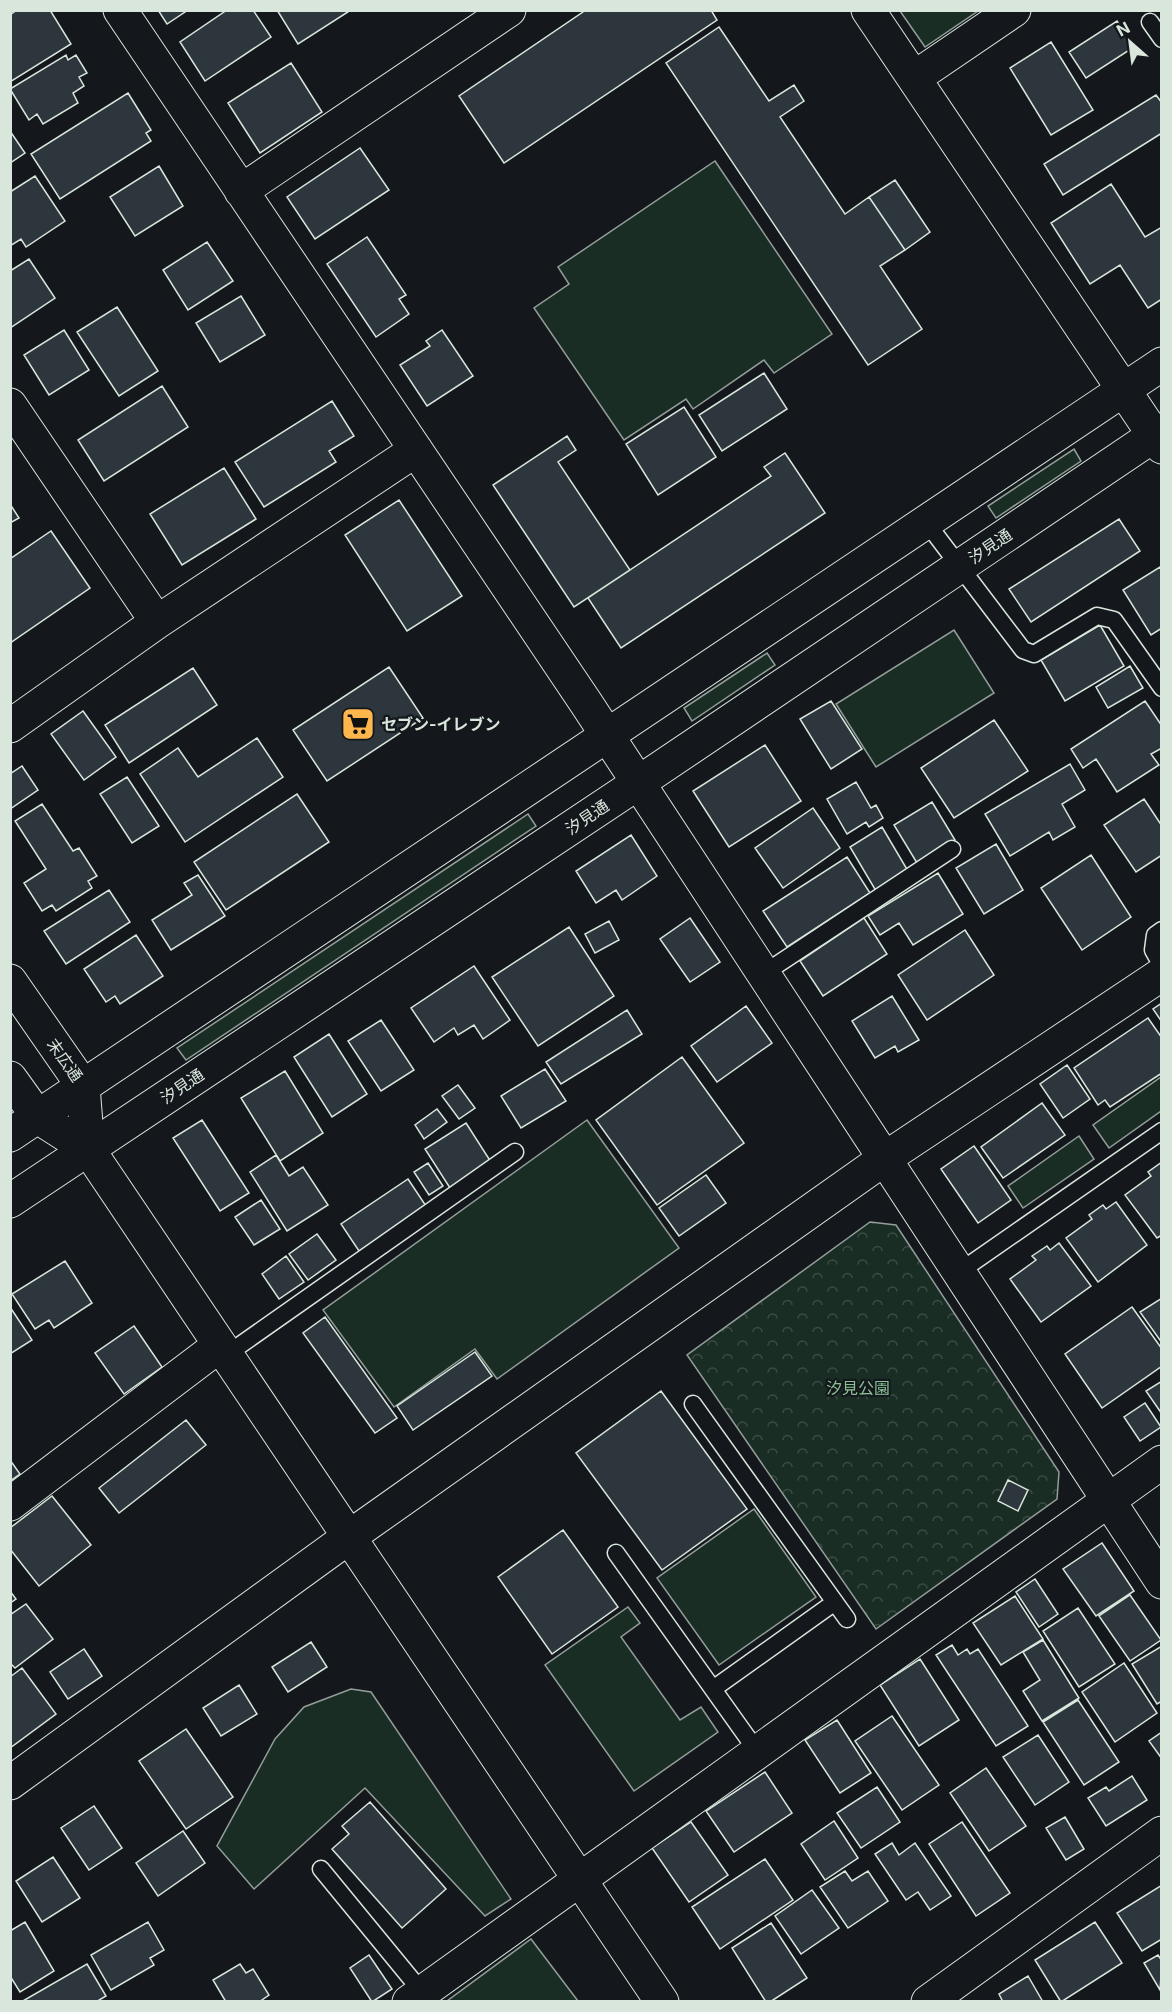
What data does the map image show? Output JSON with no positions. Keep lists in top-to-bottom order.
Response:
{
  "streets": {
    "street": ["汐見通", "末広通"]
  },
  "crossings": [
    ["汐見通", "末広通"]
  ],
  "parks": ["汐見公園"],
  "places": {
    "supermarket": ["セブン-イレブン"]
  },
  "north": "top left"
}
